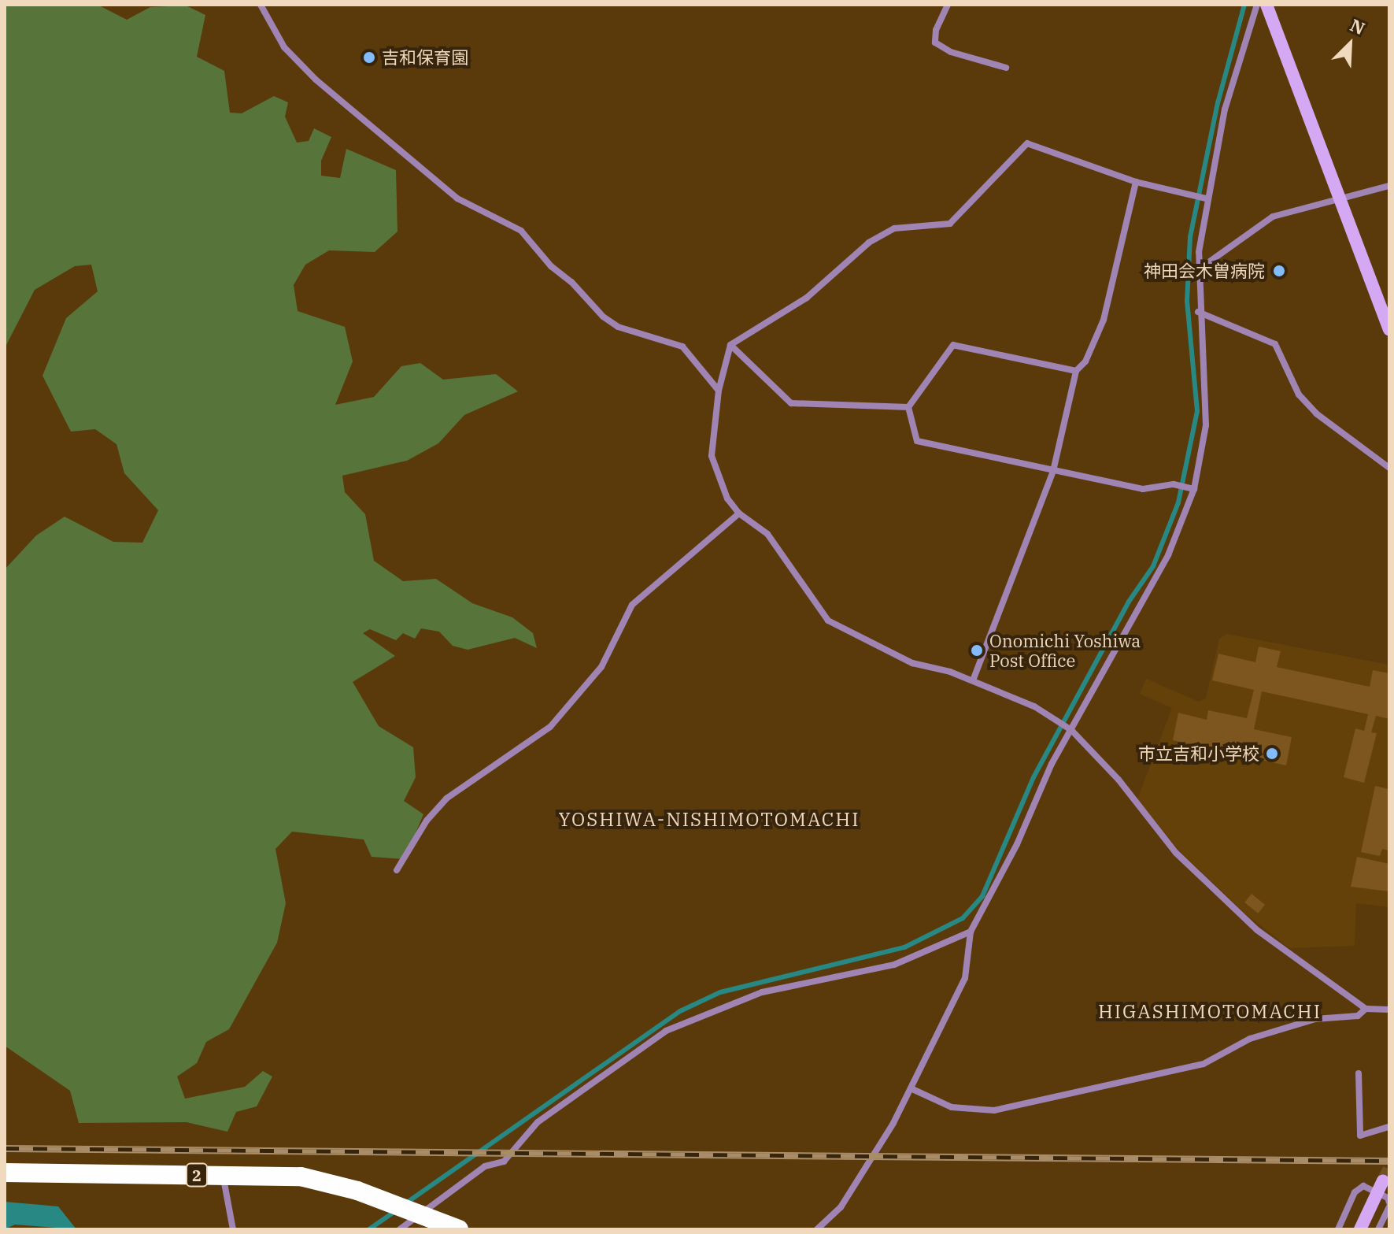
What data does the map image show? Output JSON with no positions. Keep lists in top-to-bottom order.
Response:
{
  "streets": {
    "highway": ["2"]
  },
  "districts": ["YOSHIWA-NISHIMOTOMACHI", "HIGASHIMOTOMACHI"],
  "places": [
    "吉和保育園",
    "神田会木曽病院",
    "Onomichi Yoshiwa Post Office",
    "市立吉和小学校"
  ],
  "north": "top right"
}
